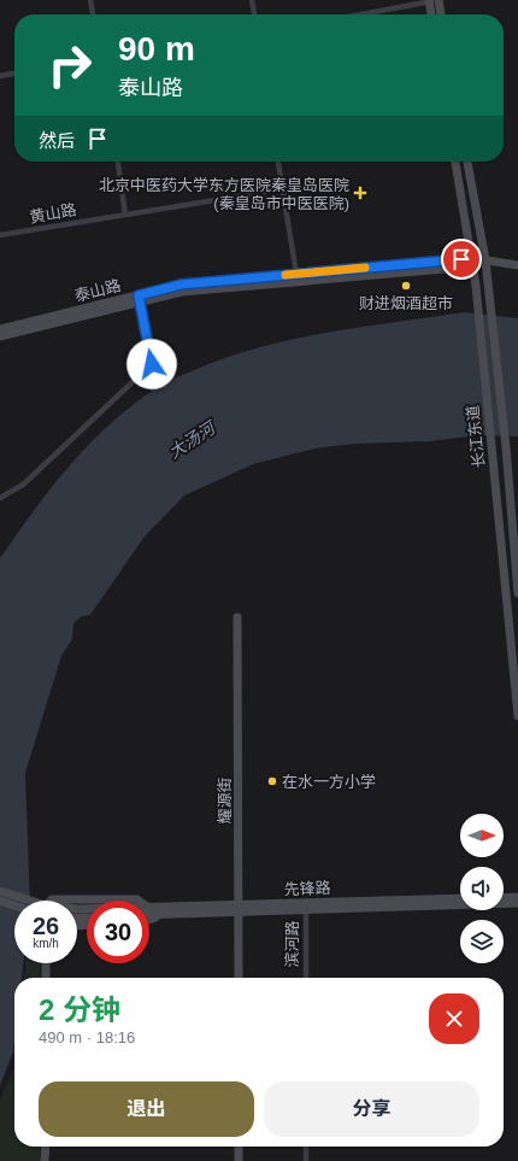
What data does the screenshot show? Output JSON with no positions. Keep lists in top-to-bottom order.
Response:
{
  "streets": {
    "street": [
      "黄山路",
      "泰山路",
      "长江东道",
      "耀源街",
      "先锋路",
      "滨河路"
    ]
  },
  "crossings": [
    ["泰山路", "长江东道"],
    ["耀源街", "先锋路"],
    ["先锋路", "滨河路"]
  ],
  "water": ["大汤河"],
  "places": {
    "health": ["北京中医药大学东方医院秦皇岛医院 (秦皇岛市中医医院)"],
    "other": ["财进烟酒超市", "在水一方小学"]
  },
  "north": "right",
  "page": {
    "turn": ["90 m", "泰山路"],
    "then": "然后",
    "speed": "26 km/h",
    "limit": "30",
    "heading": ["2 分钟", "490 m · 18:16"],
    "buttons": ["退出", "分享"]
  }
}
